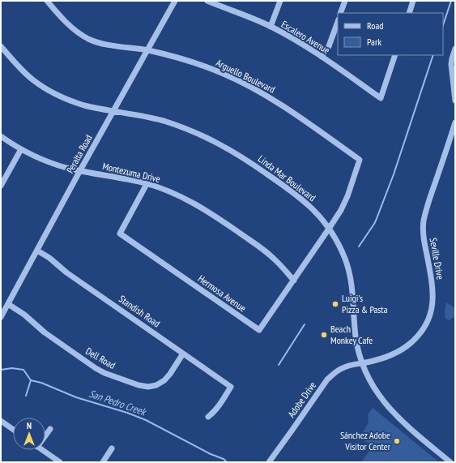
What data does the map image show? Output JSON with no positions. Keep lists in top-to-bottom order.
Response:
{
  "streets": {
    "street": [
      "Escalero Avenue",
      "Arguello Boulevard",
      "Peralta Road",
      "Montezuma Drive",
      "Linda Mar Boulevard",
      "Seville Drive",
      "Hermosa Avenue",
      "Standish Road",
      "Dell Road",
      "Adobe Drive"
    ]
  },
  "crossings": [
    ["Arguello Boulevard", "Peralta Road"],
    ["Arguello Boulevard", "Linda Mar Boulevard"],
    ["Arguello Boulevard", "Hermosa Avenue"],
    ["Peralta Road", "Montezuma Drive"],
    ["Peralta Road", "Linda Mar Boulevard"],
    ["Peralta Road", "Standish Road"],
    ["Peralta Road", "Dell Road"],
    ["Montezuma Drive", "Hermosa Avenue"],
    ["Linda Mar Boulevard", "Seville Drive"],
    ["Linda Mar Boulevard", "Hermosa Avenue"],
    ["Linda Mar Boulevard", "Adobe Drive"],
    ["Seville Drive", "Adobe Drive"],
    ["Standish Road", "Dell Road"]
  ],
  "water": ["San Pedro Creek"],
  "places": ["Luigi's Pizza & Pasta", "Beach Monkey Cafe", "Sánchez Adobe Visitor Center"],
  "legend": ["Road", "Park"],
  "north": "top"
}
